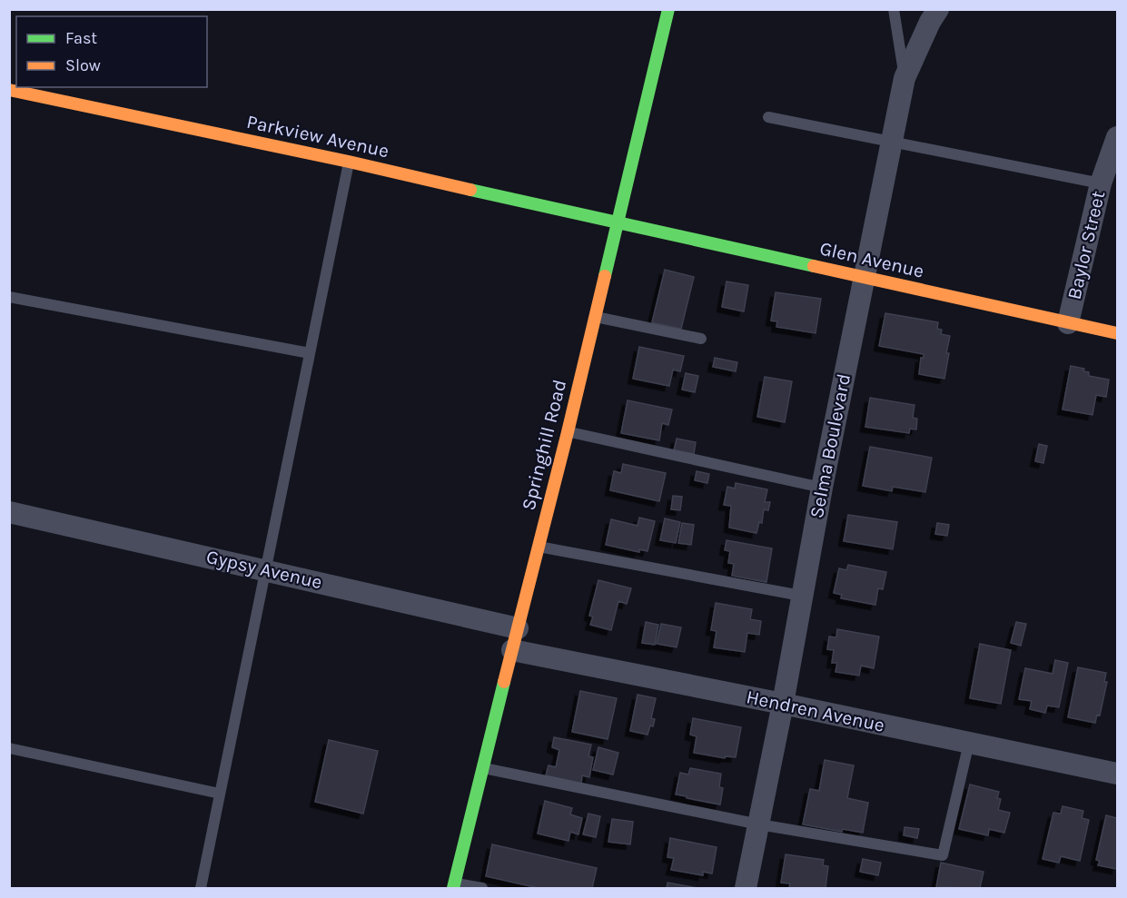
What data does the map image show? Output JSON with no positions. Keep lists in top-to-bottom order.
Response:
{
  "streets": {
    "street": [
      "Parkview Avenue",
      "Baylor Street",
      "Glen Avenue",
      "Springhill Road",
      "Selma Boulevard",
      "Gypsy Avenue",
      "Hendren Avenue"
    ]
  },
  "crossings": [
    ["Parkview Avenue", "Glen Avenue"],
    ["Parkview Avenue", "Springhill Road"],
    ["Baylor Street", "Glen Avenue"],
    ["Glen Avenue", "Springhill Road"],
    ["Glen Avenue", "Selma Boulevard"],
    ["Springhill Road", "Gypsy Avenue"],
    ["Springhill Road", "Hendren Avenue"],
    ["Selma Boulevard", "Hendren Avenue"]
  ],
  "legend": ["Fast", "Slow"]
}
